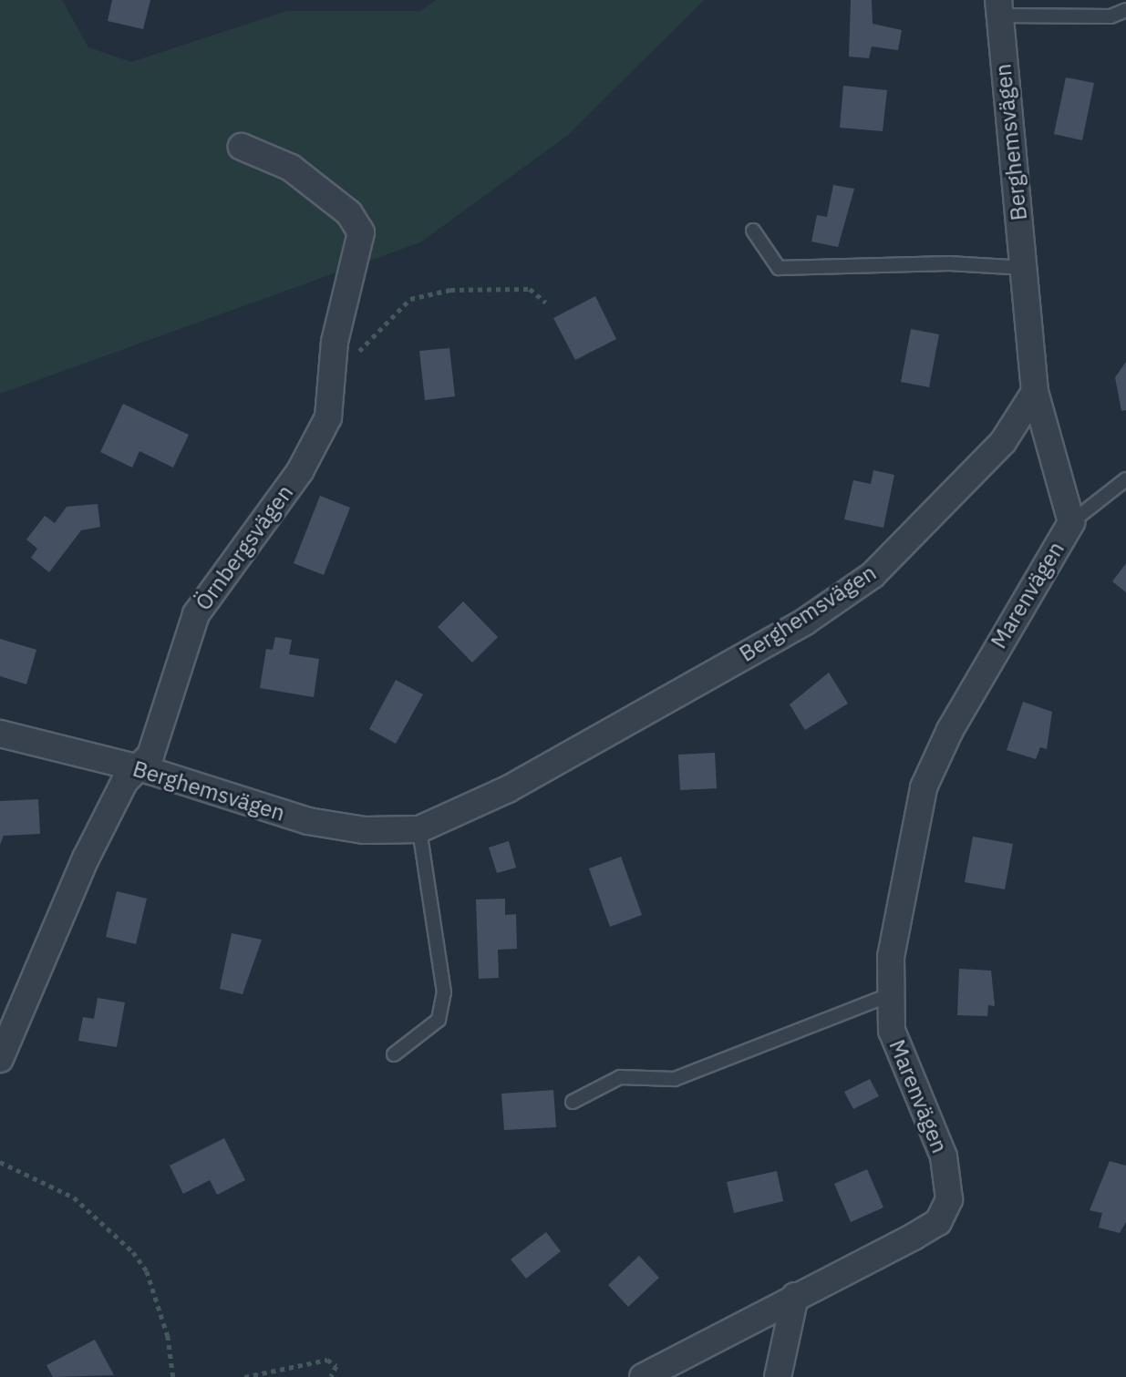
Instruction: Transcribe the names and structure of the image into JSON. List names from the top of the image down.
{
  "streets": {
    "street": ["Berghemsvägen", "Örnbergsvägen", "Marenvägen"]
  },
  "crossings": [
    ["Berghemsvägen", "Örnbergsvägen"],
    ["Berghemsvägen", "Marenvägen"]
  ]
}
